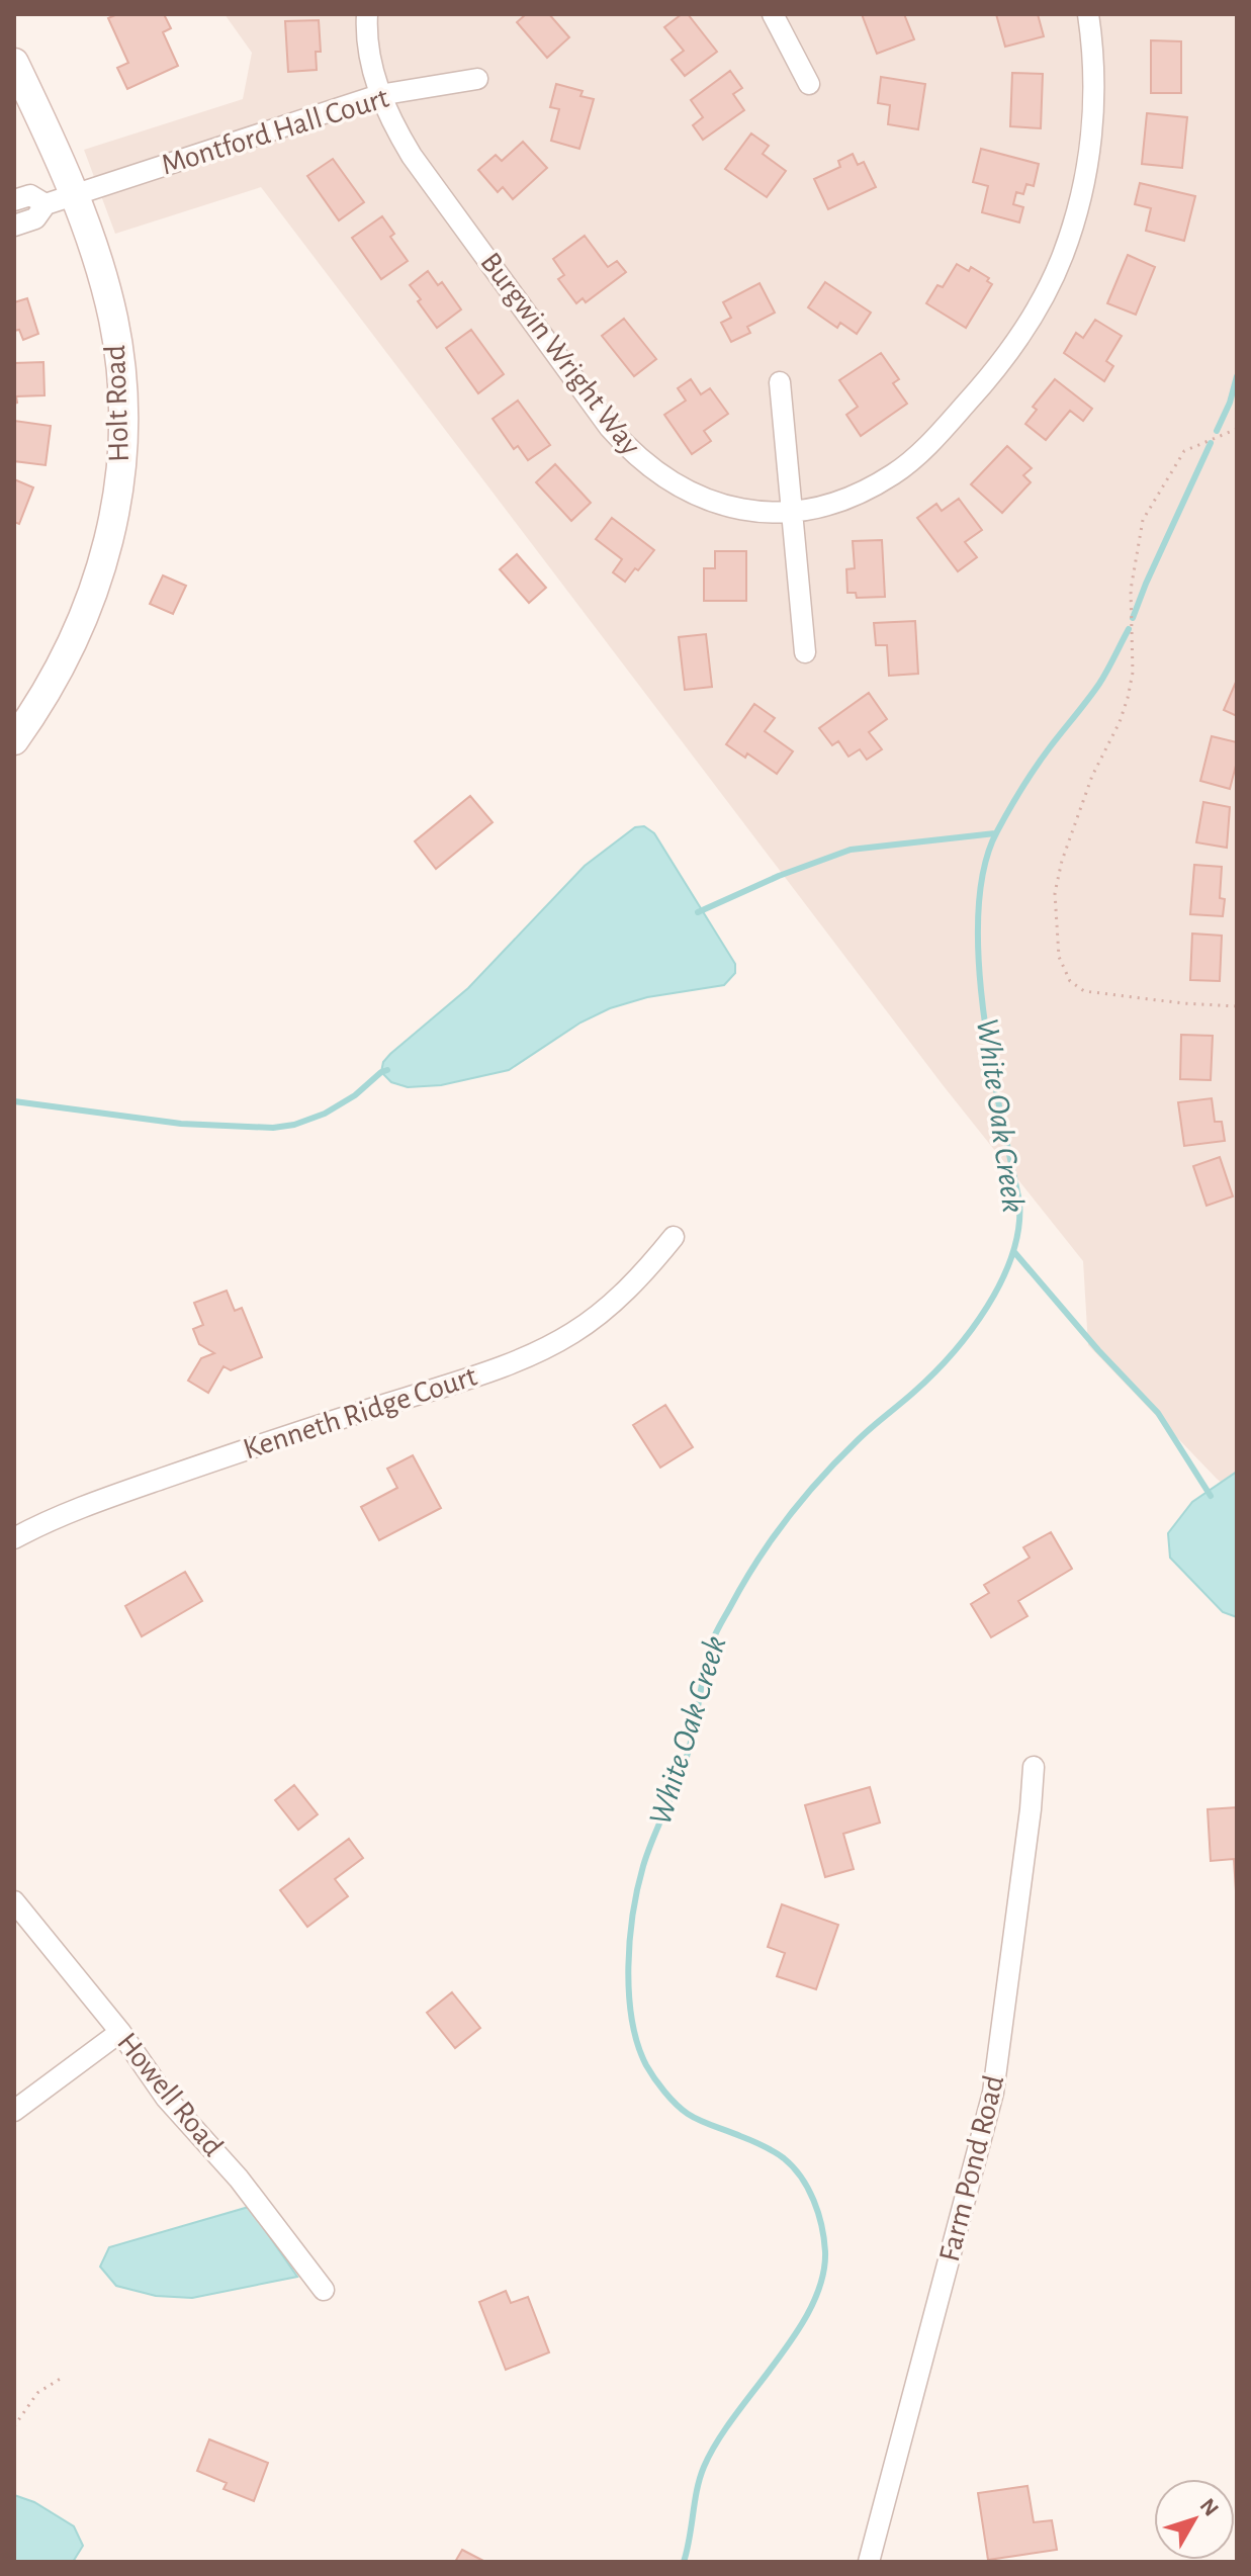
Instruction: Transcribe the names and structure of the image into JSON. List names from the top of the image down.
{
  "streets": {
    "street": [
      "Montford Hall Court",
      "Burgwin Wright Way",
      "Holt Road",
      "Kenneth Ridge Court",
      "Howell Road",
      "Farm Pond Road"
    ]
  },
  "crossings": [
    ["Montford Hall Court", "Burgwin Wright Way"],
    ["Montford Hall Court", "Holt Road"]
  ],
  "water": ["White Oak Creek"],
  "north": "top right"
}
